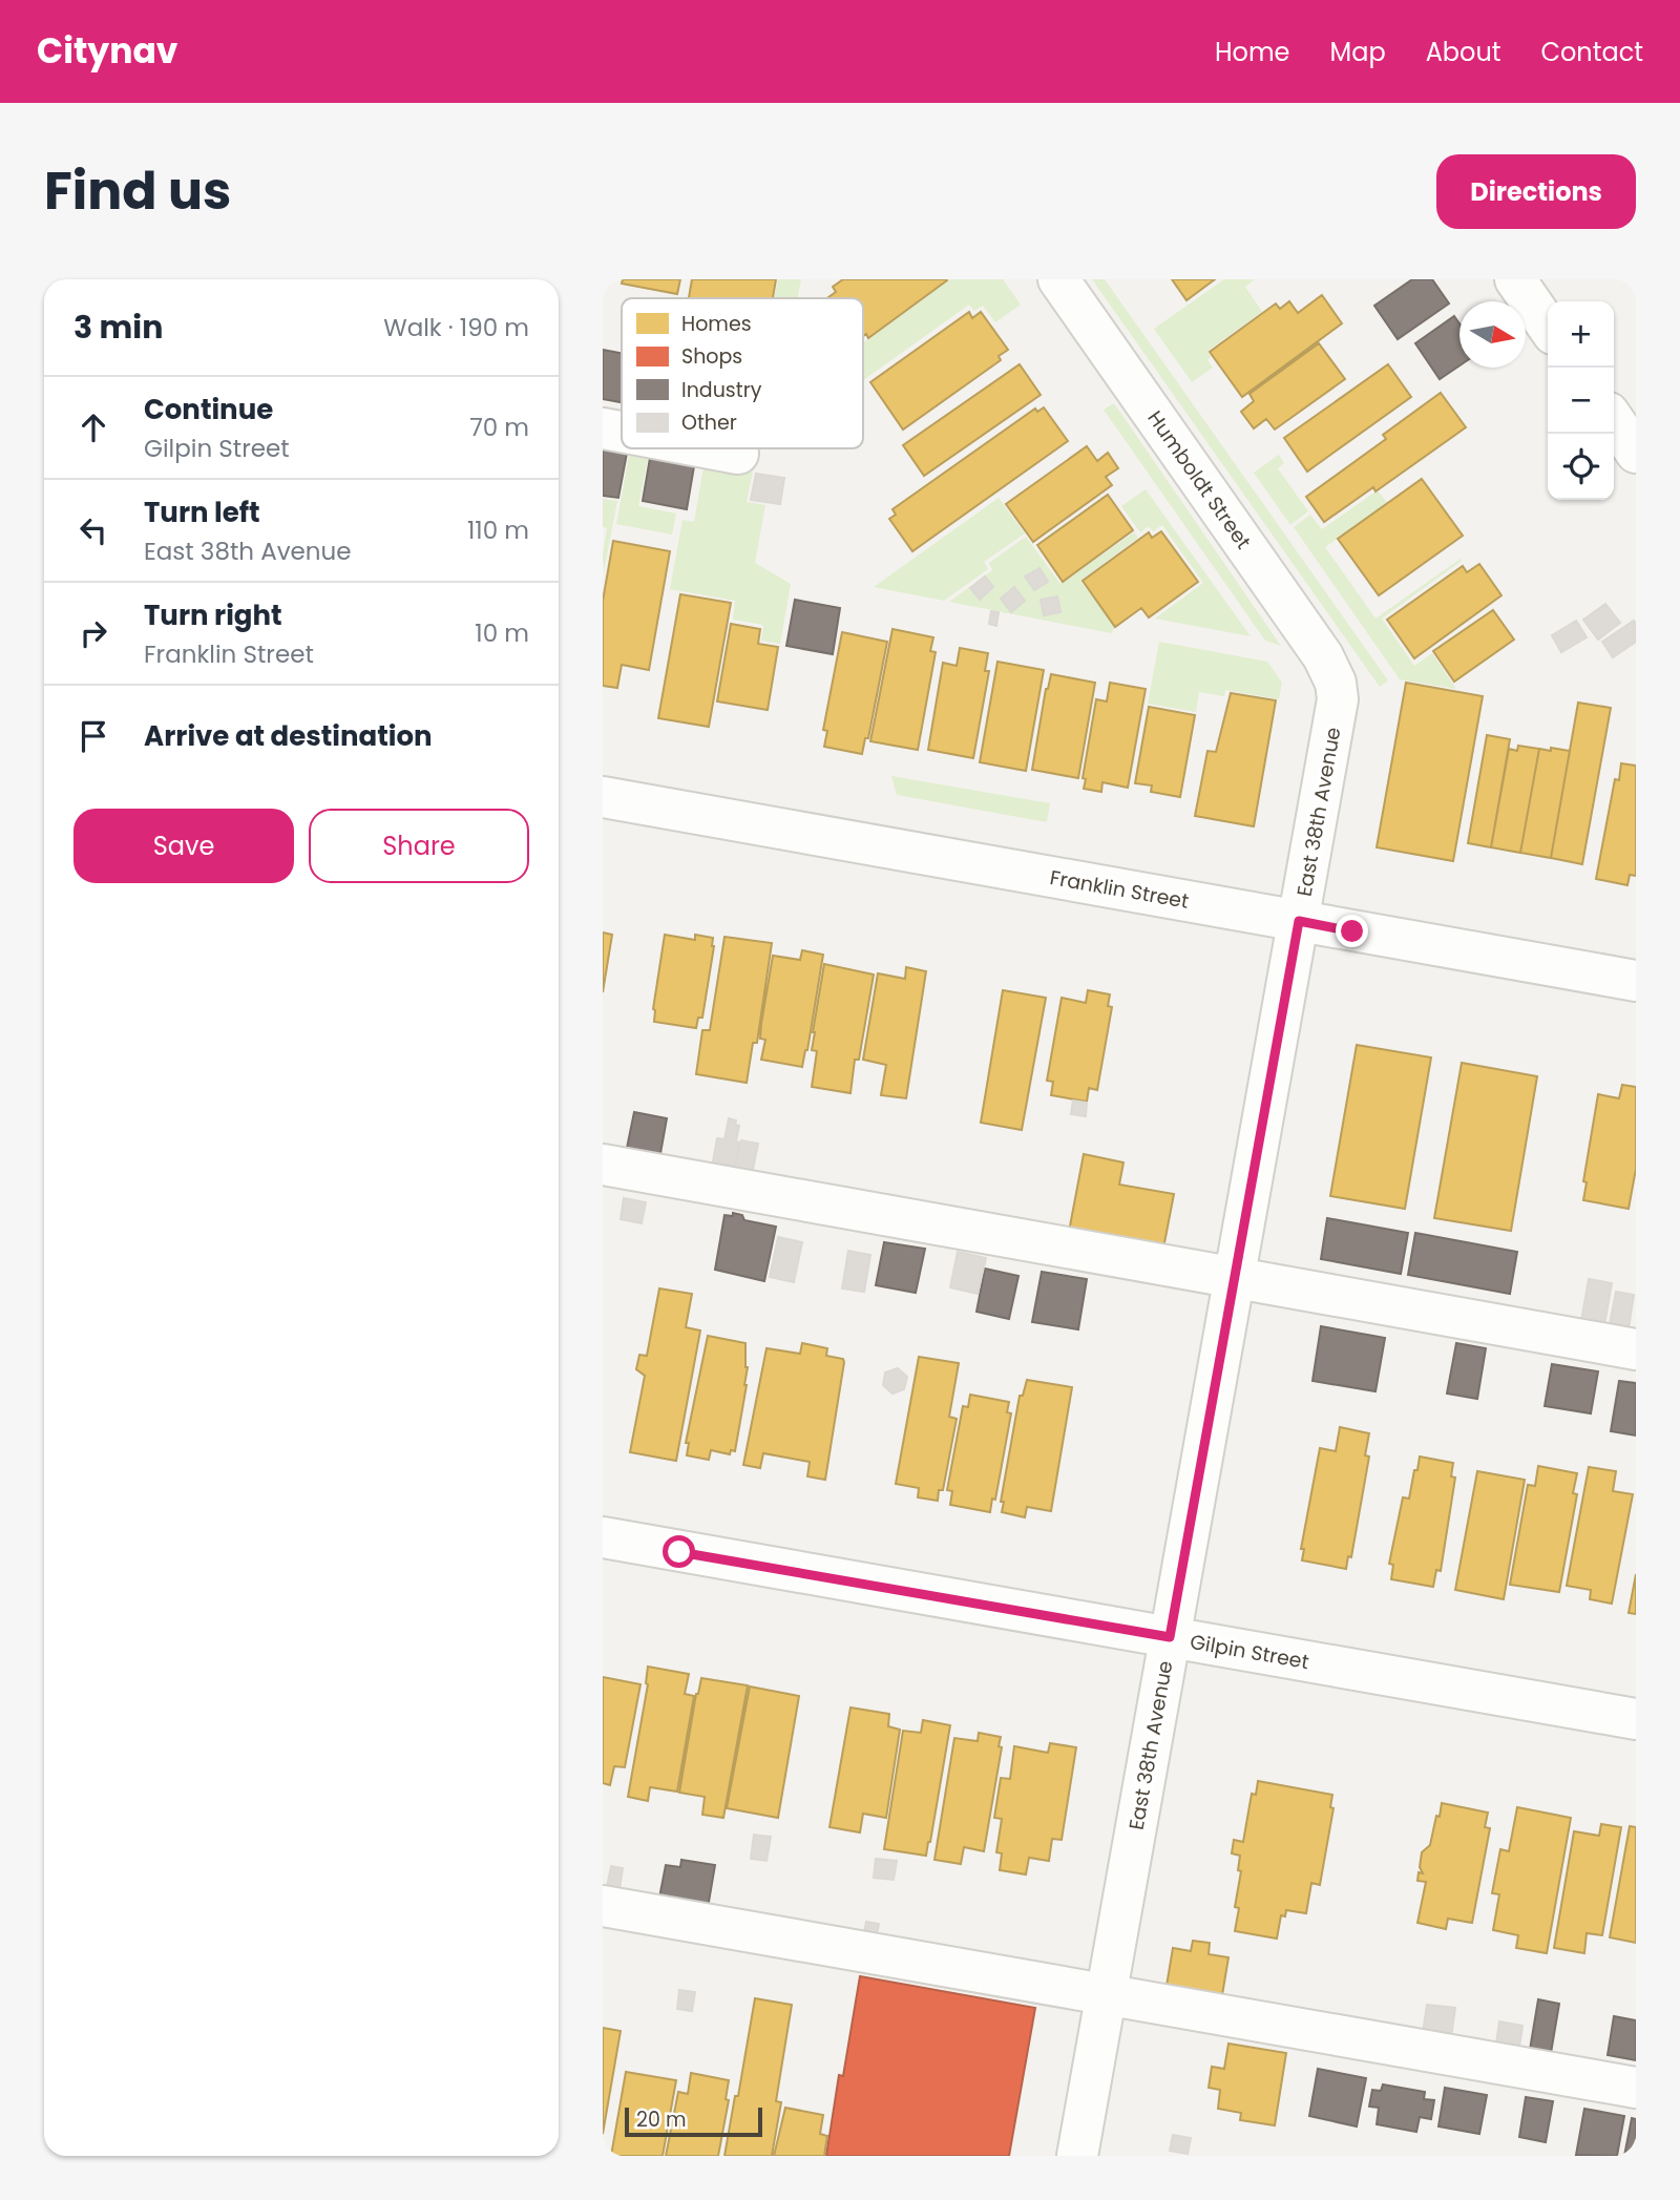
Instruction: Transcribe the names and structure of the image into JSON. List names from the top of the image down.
{
  "streets": {
    "street": [
      "Humboldt Street",
      "East 38th Avenue",
      "Franklin Street",
      "Gilpin Street"
    ]
  },
  "crossings": [
    ["Humboldt Street", "East 38th Avenue"],
    ["East 38th Avenue", "Franklin Street"],
    ["East 38th Avenue", "Gilpin Street"]
  ],
  "legend": [
    "Homes",
    "Shops",
    "Industry",
    "Other"
  ],
  "scale_bar": "20 m",
  "north": "right",
  "page": {
    "header": "Citynav",
    "nav": [
      "Home",
      "Map",
      "About",
      "Contact"
    ],
    "title": "Find us",
    "buttons": [
      "Directions",
      ["Save", "Share"]
    ],
    "heading": ["3 min", "Walk · 190 m"],
    "map_buttons": ["+", "−"],
    "list": [
      ["Continue", "Gilpin Street", "70 m"],
      ["Turn left", "East 38th Avenue", "110 m"],
      ["Turn right", "Franklin Street", "10 m"],
      "Arrive at destination"
    ],
    "scale": "20 m"
  }
}
